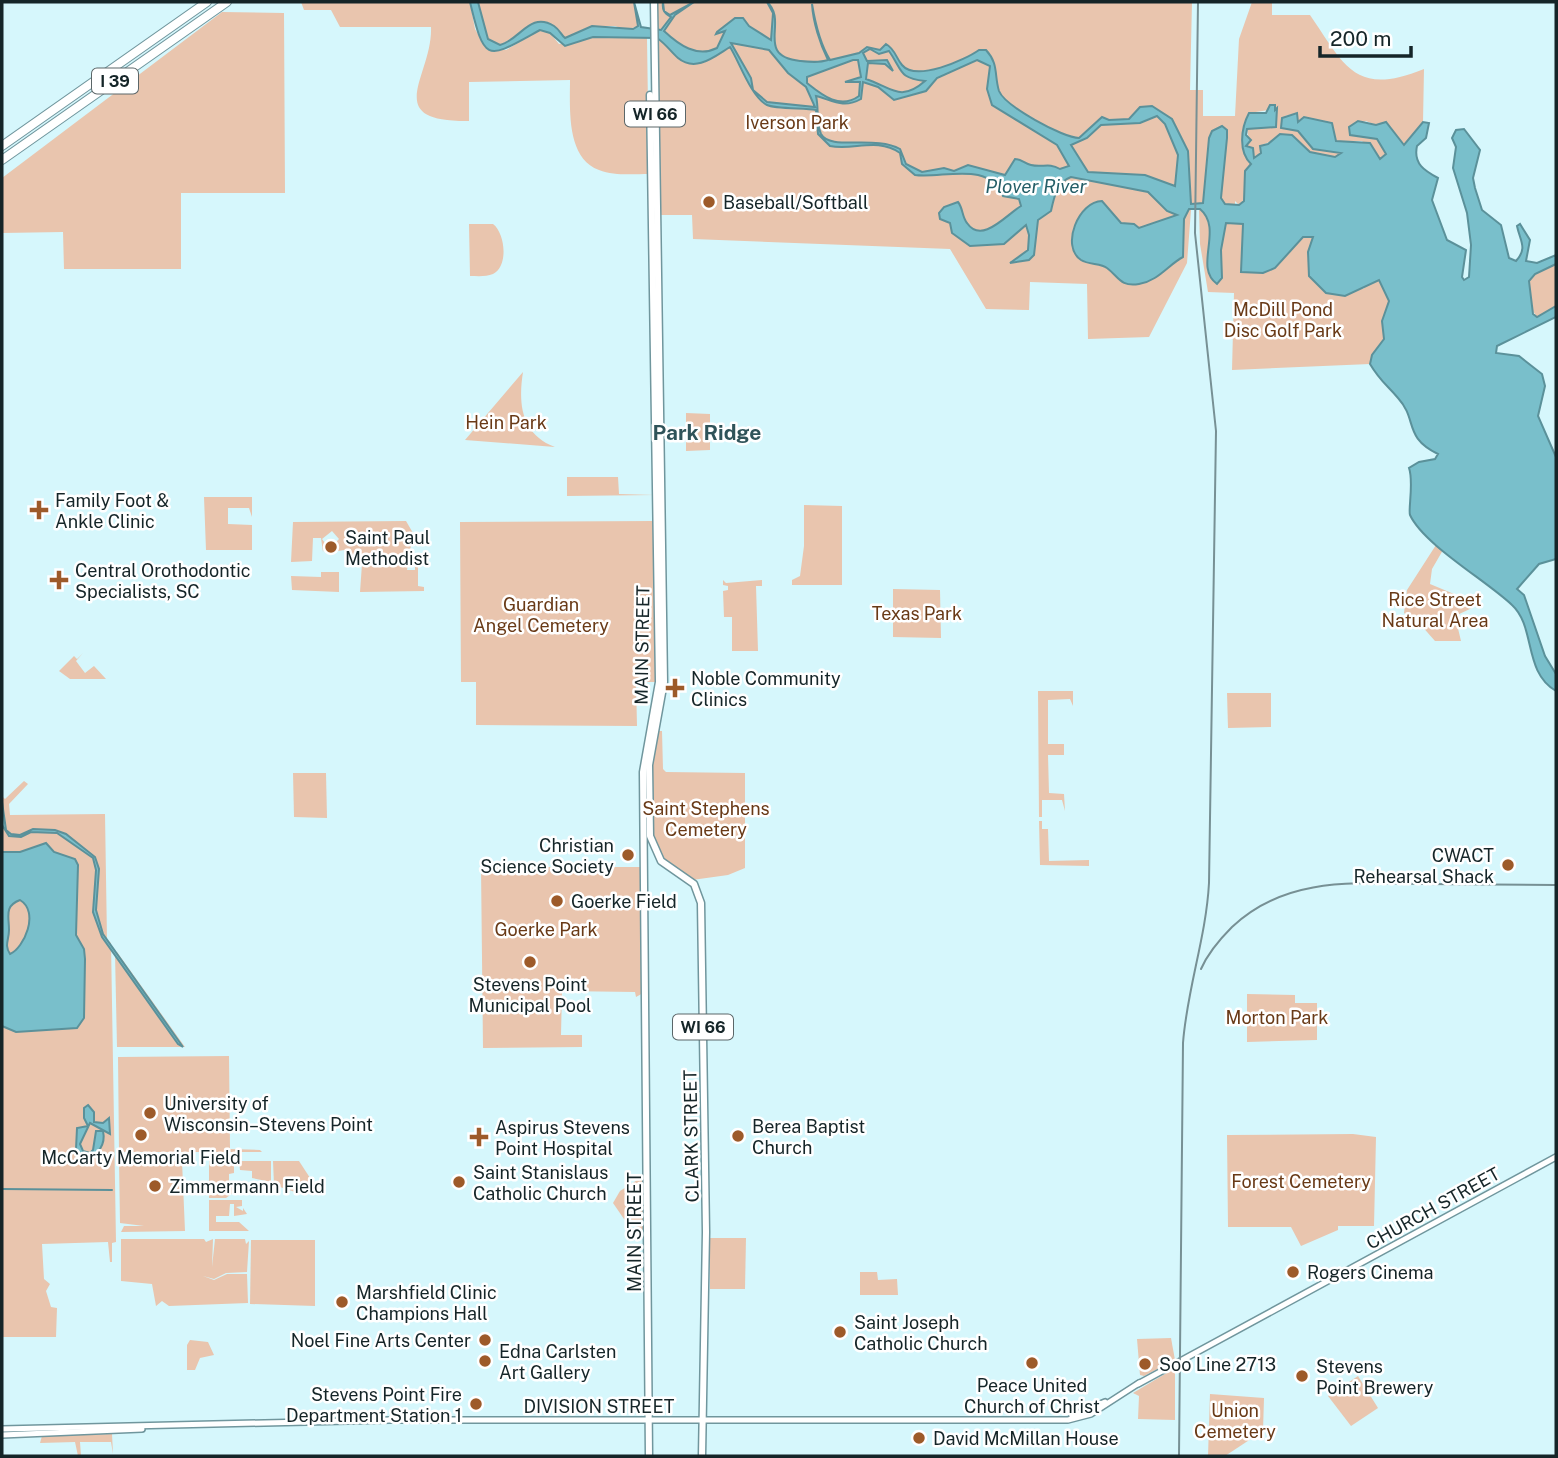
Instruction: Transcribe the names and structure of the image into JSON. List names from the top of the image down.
{
  "streets": {
    "highway": ["I 39"],
    "main road": [
      "WI 66",
      "MAIN STREET",
      "CLARK STREET",
      "CHURCH STREET",
      "DIVISION STREET"
    ]
  },
  "crossings": [
    ["MAIN STREET", "CLARK STREET"],
    ["MAIN STREET", "DIVISION STREET"],
    ["CLARK STREET", "DIVISION STREET"],
    ["CHURCH STREET", "DIVISION STREET"]
  ],
  "districts": ["Park Ridge"],
  "water": ["Plover River"],
  "parks": [
    "Iverson Park",
    "McDill Pond Disc Golf Park",
    "Hein Park",
    "Rice Street Natural Area",
    "Guardian Angel Cemetery",
    "Texas Park",
    "Saint Stephens Cemetery",
    "Goerke Park",
    "Morton Park",
    "Forest Cemetery",
    "Union Cemetery"
  ],
  "places": {
    "other": [
      "Baseball/Softball",
      "Saint Paul Methodist",
      "Christian Science Society",
      "CWACT Rehearsal Shack",
      "Goerke Field",
      "Stevens Point Municipal Pool",
      "University of Wisconsin–Stevens Point",
      "McCarty Memorial Field",
      "Berea Baptist Church",
      "Saint Stanislaus Catholic Church",
      "Zimmermann Field",
      "Rogers Cinema",
      "Marshfield Clinic Champions Hall",
      "Saint Joseph Catholic Church",
      "Noel Fine Arts Center",
      "Edna Carlsten Art Gallery",
      "Peace United Church of Christ",
      "Soo Line 2713",
      "Stevens Point Brewery",
      "Stevens Point Fire Department Station 1",
      "David McMillan House"
    ],
    "health": [
      "Family Foot & Ankle Clinic",
      "Central Orothodontic Specialists, SC",
      "Noble Community Clinics",
      "Aspirus Stevens Point Hospital"
    ]
  },
  "scale_bar": "200 m"
}
